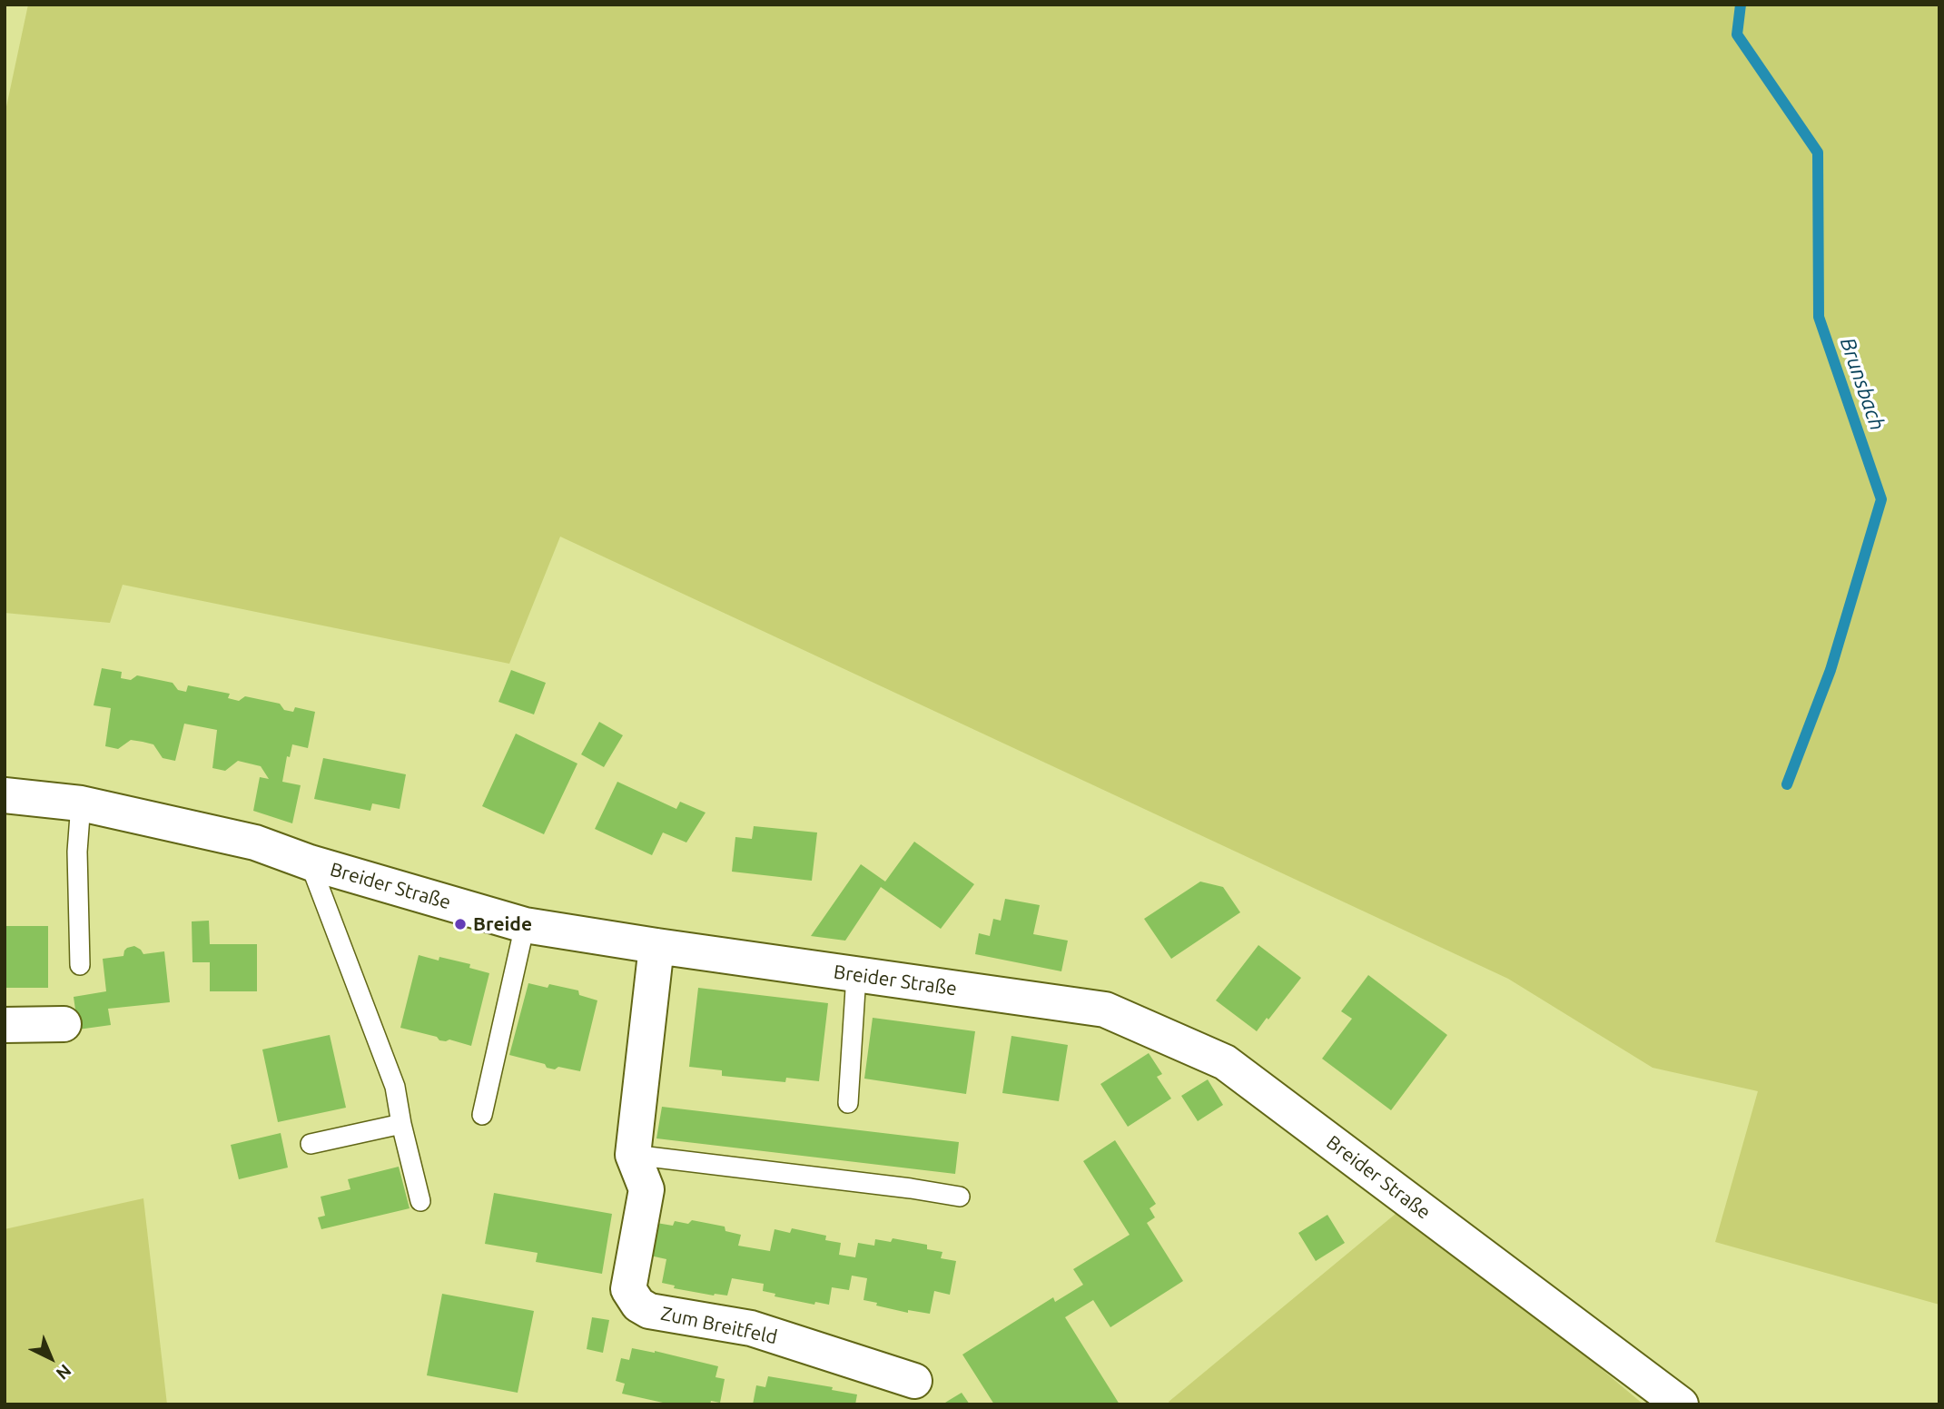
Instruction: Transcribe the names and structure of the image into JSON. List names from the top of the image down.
{
  "streets": {
    "street": ["Breider Straße", "Zum Breitfeld"]
  },
  "crossings": [
    ["Breider Straße", "Zum Breitfeld"]
  ],
  "water": ["Brunsbach"],
  "places": ["Breide"],
  "north": "bottom right"
}
